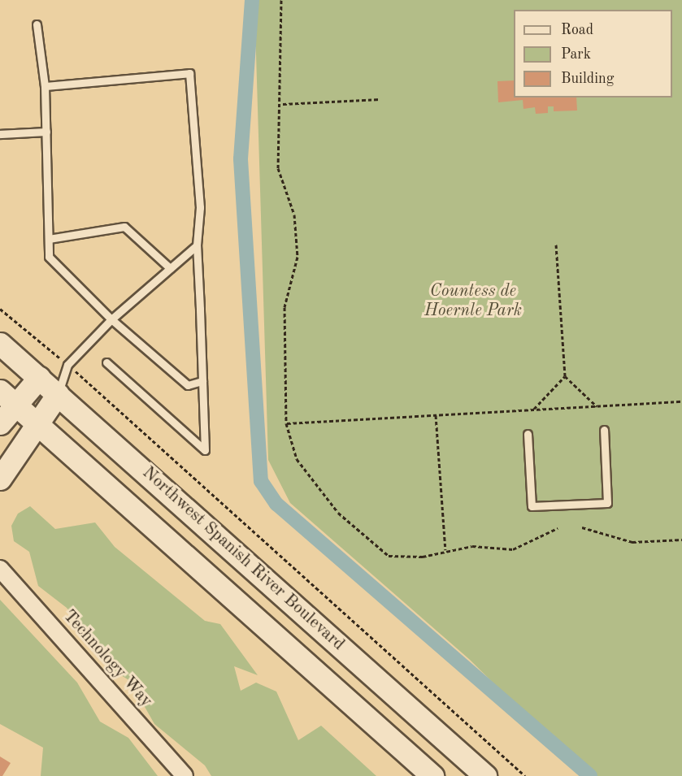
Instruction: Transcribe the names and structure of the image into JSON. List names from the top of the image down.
{
  "streets": {
    "main road": ["Northwest Spanish River Boulevard"],
    "street": ["Technology Way"]
  },
  "parks": ["Countess de Hoernle Park"],
  "legend": ["Road", "Park", "Building"]
}
